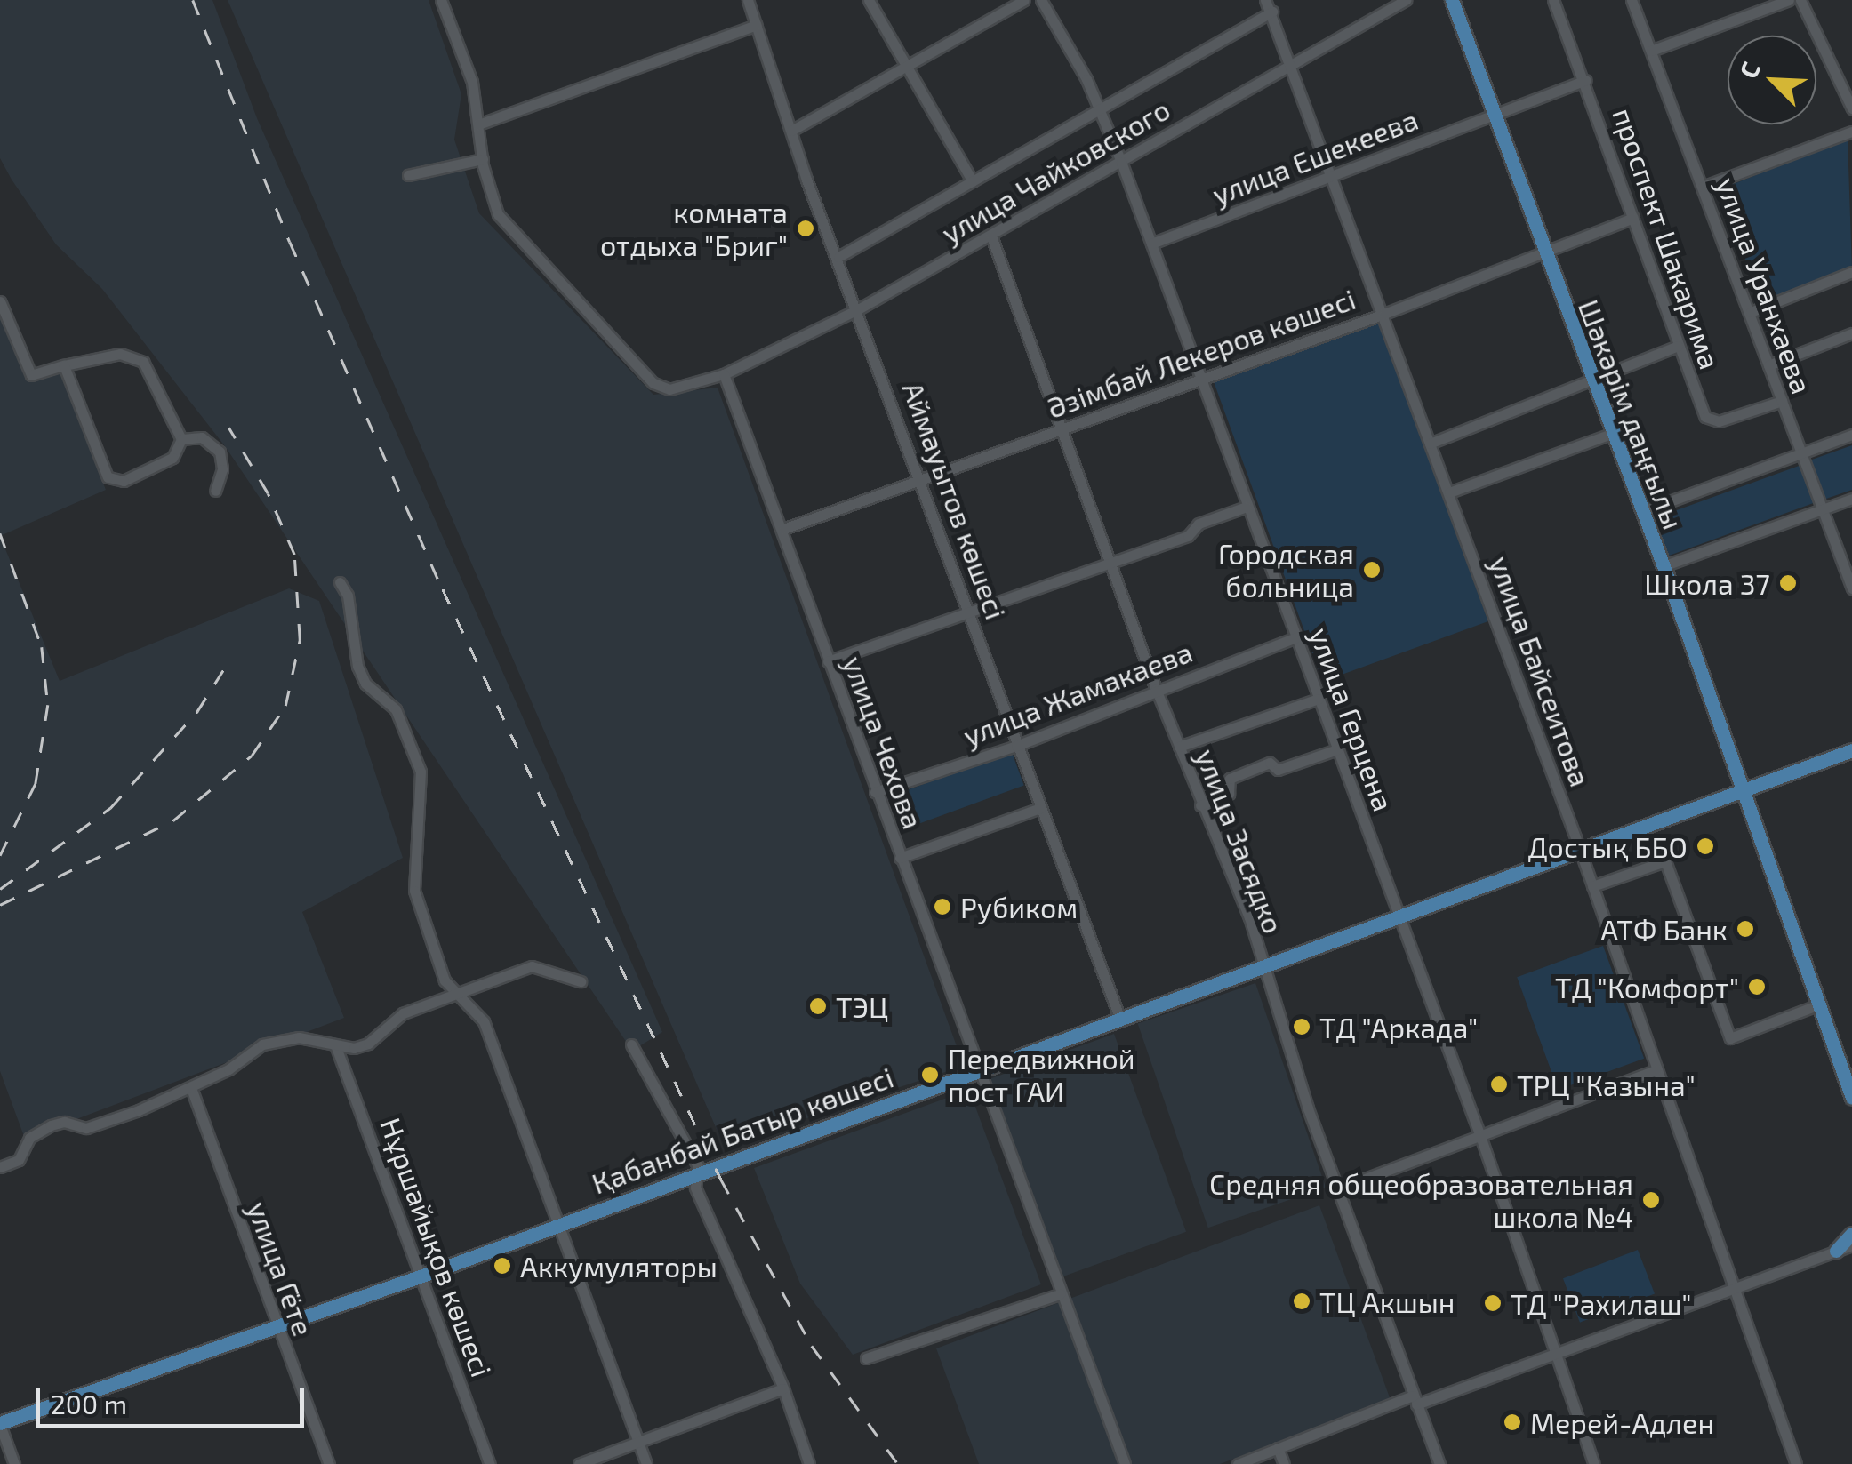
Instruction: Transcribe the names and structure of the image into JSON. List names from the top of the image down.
{
  "streets": {
    "main road": ["Шәкәрім даңғылы", "Қабанбай Батыр көшесі"],
    "street": [
      "улица Ешекеева",
      "улица Чайковского",
      "проспект Шакарима",
      "улица Уранхаева",
      "Әзімбай Лекеров көшесі",
      "Аймауытов көшесі",
      "улица Байсеитова",
      "улица Жамакаева",
      "улица Герцена",
      "улица Чехова",
      "улица Засядко",
      "Нұршайықов көшесі",
      "улица Гёте"
    ]
  },
  "crossings": [
    ["улица Ешекеева", "проспект Шакарима"],
    ["улица Ешекеева", "Шәкәрім даңғылы"],
    ["улица Ешекеева", "улица Байсеитова"],
    ["улица Ешекеева", "улица Герцена"],
    ["улица Чайковского", "Аймауытов көшесі"],
    ["улица Чайковского", "улица Байсеитова"],
    ["улица Чайковского", "улица Герцена"],
    ["улица Чайковского", "улица Чехова"],
    ["улица Чайковского", "улица Засядко"],
    ["проспект Шакарима", "улица Уранхаева"],
    ["проспект Шакарима", "Әзімбай Лекеров көшесі"],
    ["Әзімбай Лекеров көшесі", "Шәкәрім даңғылы"],
    ["Әзімбай Лекеров көшесі", "Аймауытов көшесі"],
    ["Әзімбай Лекеров көшесі", "улица Байсеитова"],
    ["Әзімбай Лекеров көшесі", "улица Герцена"],
    ["Әзімбай Лекеров көшесі", "улица Чехова"],
    ["Әзімбай Лекеров көшесі", "улица Засядко"],
    ["Шәкәрім даңғылы", "Қабанбай Батыр көшесі"],
    ["Аймауытов көшесі", "улица Жамакаева"],
    ["Аймауытов көшесі", "Қабанбай Батыр көшесі"],
    ["улица Байсеитова", "Қабанбай Батыр көшесі"],
    ["улица Жамакаева", "улица Герцена"],
    ["улица Жамакаева", "улица Чехова"],
    ["улица Жамакаева", "улица Засядко"],
    ["улица Герцена", "Қабанбай Батыр көшесі"],
    ["улица Чехова", "Қабанбай Батыр көшесі"],
    ["улица Засядко", "Қабанбай Батыр көшесі"],
    ["Қабанбай Батыр көшесі", "Нұршайықов көшесі"],
    ["Қабанбай Батыр көшесі", "улица Гёте"]
  ],
  "places": [
    "комната отдыха \"Бриг\"",
    "Городская больница",
    "Школа 37",
    "Достық ББО",
    "Рубиком",
    "АТФ Банк",
    "ТД \"Комфорт\"",
    "ТЭЦ",
    "ТД \"Аркада\"",
    "Передвижной пост ГАИ",
    "ТРЦ \"Казына\"",
    "Средняя общеобразовательная школа №4",
    "Аккумуляторы",
    "ТЦ Акшын",
    "ТД \"Рахилаш\"",
    "Мерей-Адлен"
  ],
  "scale_bar": "200 m",
  "north": "top left"
}
